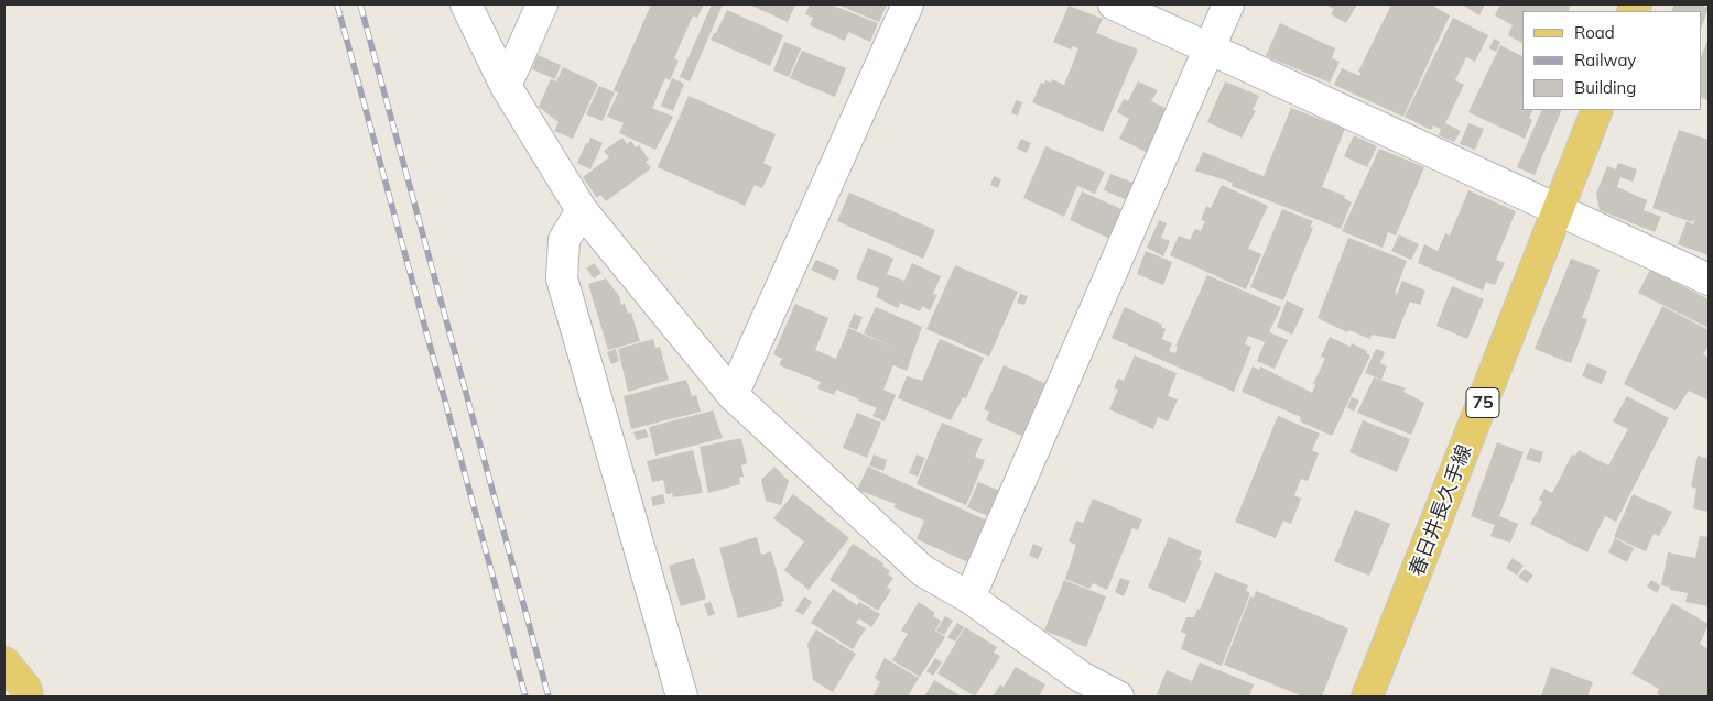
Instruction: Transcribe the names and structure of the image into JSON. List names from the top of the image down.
{
  "streets": {
    "main road": ["75", "春日井長久手線"]
  },
  "legend": ["Road", "Railway", "Building"]
}
